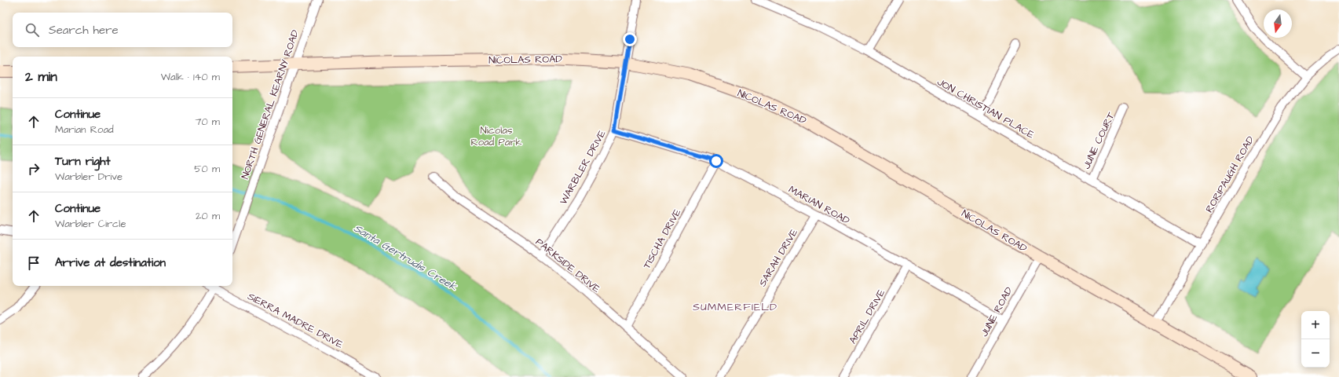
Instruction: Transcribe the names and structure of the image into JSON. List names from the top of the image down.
{
  "streets": {
    "main road": ["NICOLAS ROAD"],
    "street": [
      "NORTH GENERAL KEARNY ROAD",
      "JON CHRISTIAN PLACE",
      "JUNE COURT",
      "WARBLER DRIVE",
      "RORIPAUGH ROAD",
      "MARIAN ROAD",
      "TISCHA DRIVE",
      "SARAH DRIVE",
      "PARKSIDE DRIVE",
      "JUNE ROAD",
      "APRIL DRIVE",
      "SIERRA MADRE DRIVE"
    ]
  },
  "crossings": [
    ["NICOLAS ROAD", "NORTH GENERAL KEARNY ROAD"],
    ["NICOLAS ROAD", "WARBLER DRIVE"],
    ["NICOLAS ROAD", "RORIPAUGH ROAD"],
    ["NICOLAS ROAD", "JUNE ROAD"],
    ["JON CHRISTIAN PLACE", "JUNE COURT"],
    ["JON CHRISTIAN PLACE", "RORIPAUGH ROAD"],
    ["WARBLER DRIVE", "MARIAN ROAD"],
    ["WARBLER DRIVE", "PARKSIDE DRIVE"],
    ["MARIAN ROAD", "TISCHA DRIVE"],
    ["MARIAN ROAD", "SARAH DRIVE"],
    ["MARIAN ROAD", "JUNE ROAD"],
    ["MARIAN ROAD", "APRIL DRIVE"],
    ["TISCHA DRIVE", "PARKSIDE DRIVE"]
  ],
  "districts": ["SUMMERFIELD"],
  "water": ["Santa Gertrudis Creek"],
  "parks": ["Nicolas Road Park"],
  "north": "bottom",
  "page": {
    "search": "Search here",
    "heading": ["2 min", "Walk · 140 m"],
    "list": [
      ["Continue", "Marian Road", "70 m"],
      ["Turn right", "Warbler Drive", "50 m"],
      ["Continue", "Warbler Circle", "20 m"],
      "Arrive at destination"
    ],
    "map_buttons": ["+", "−"]
  }
}
